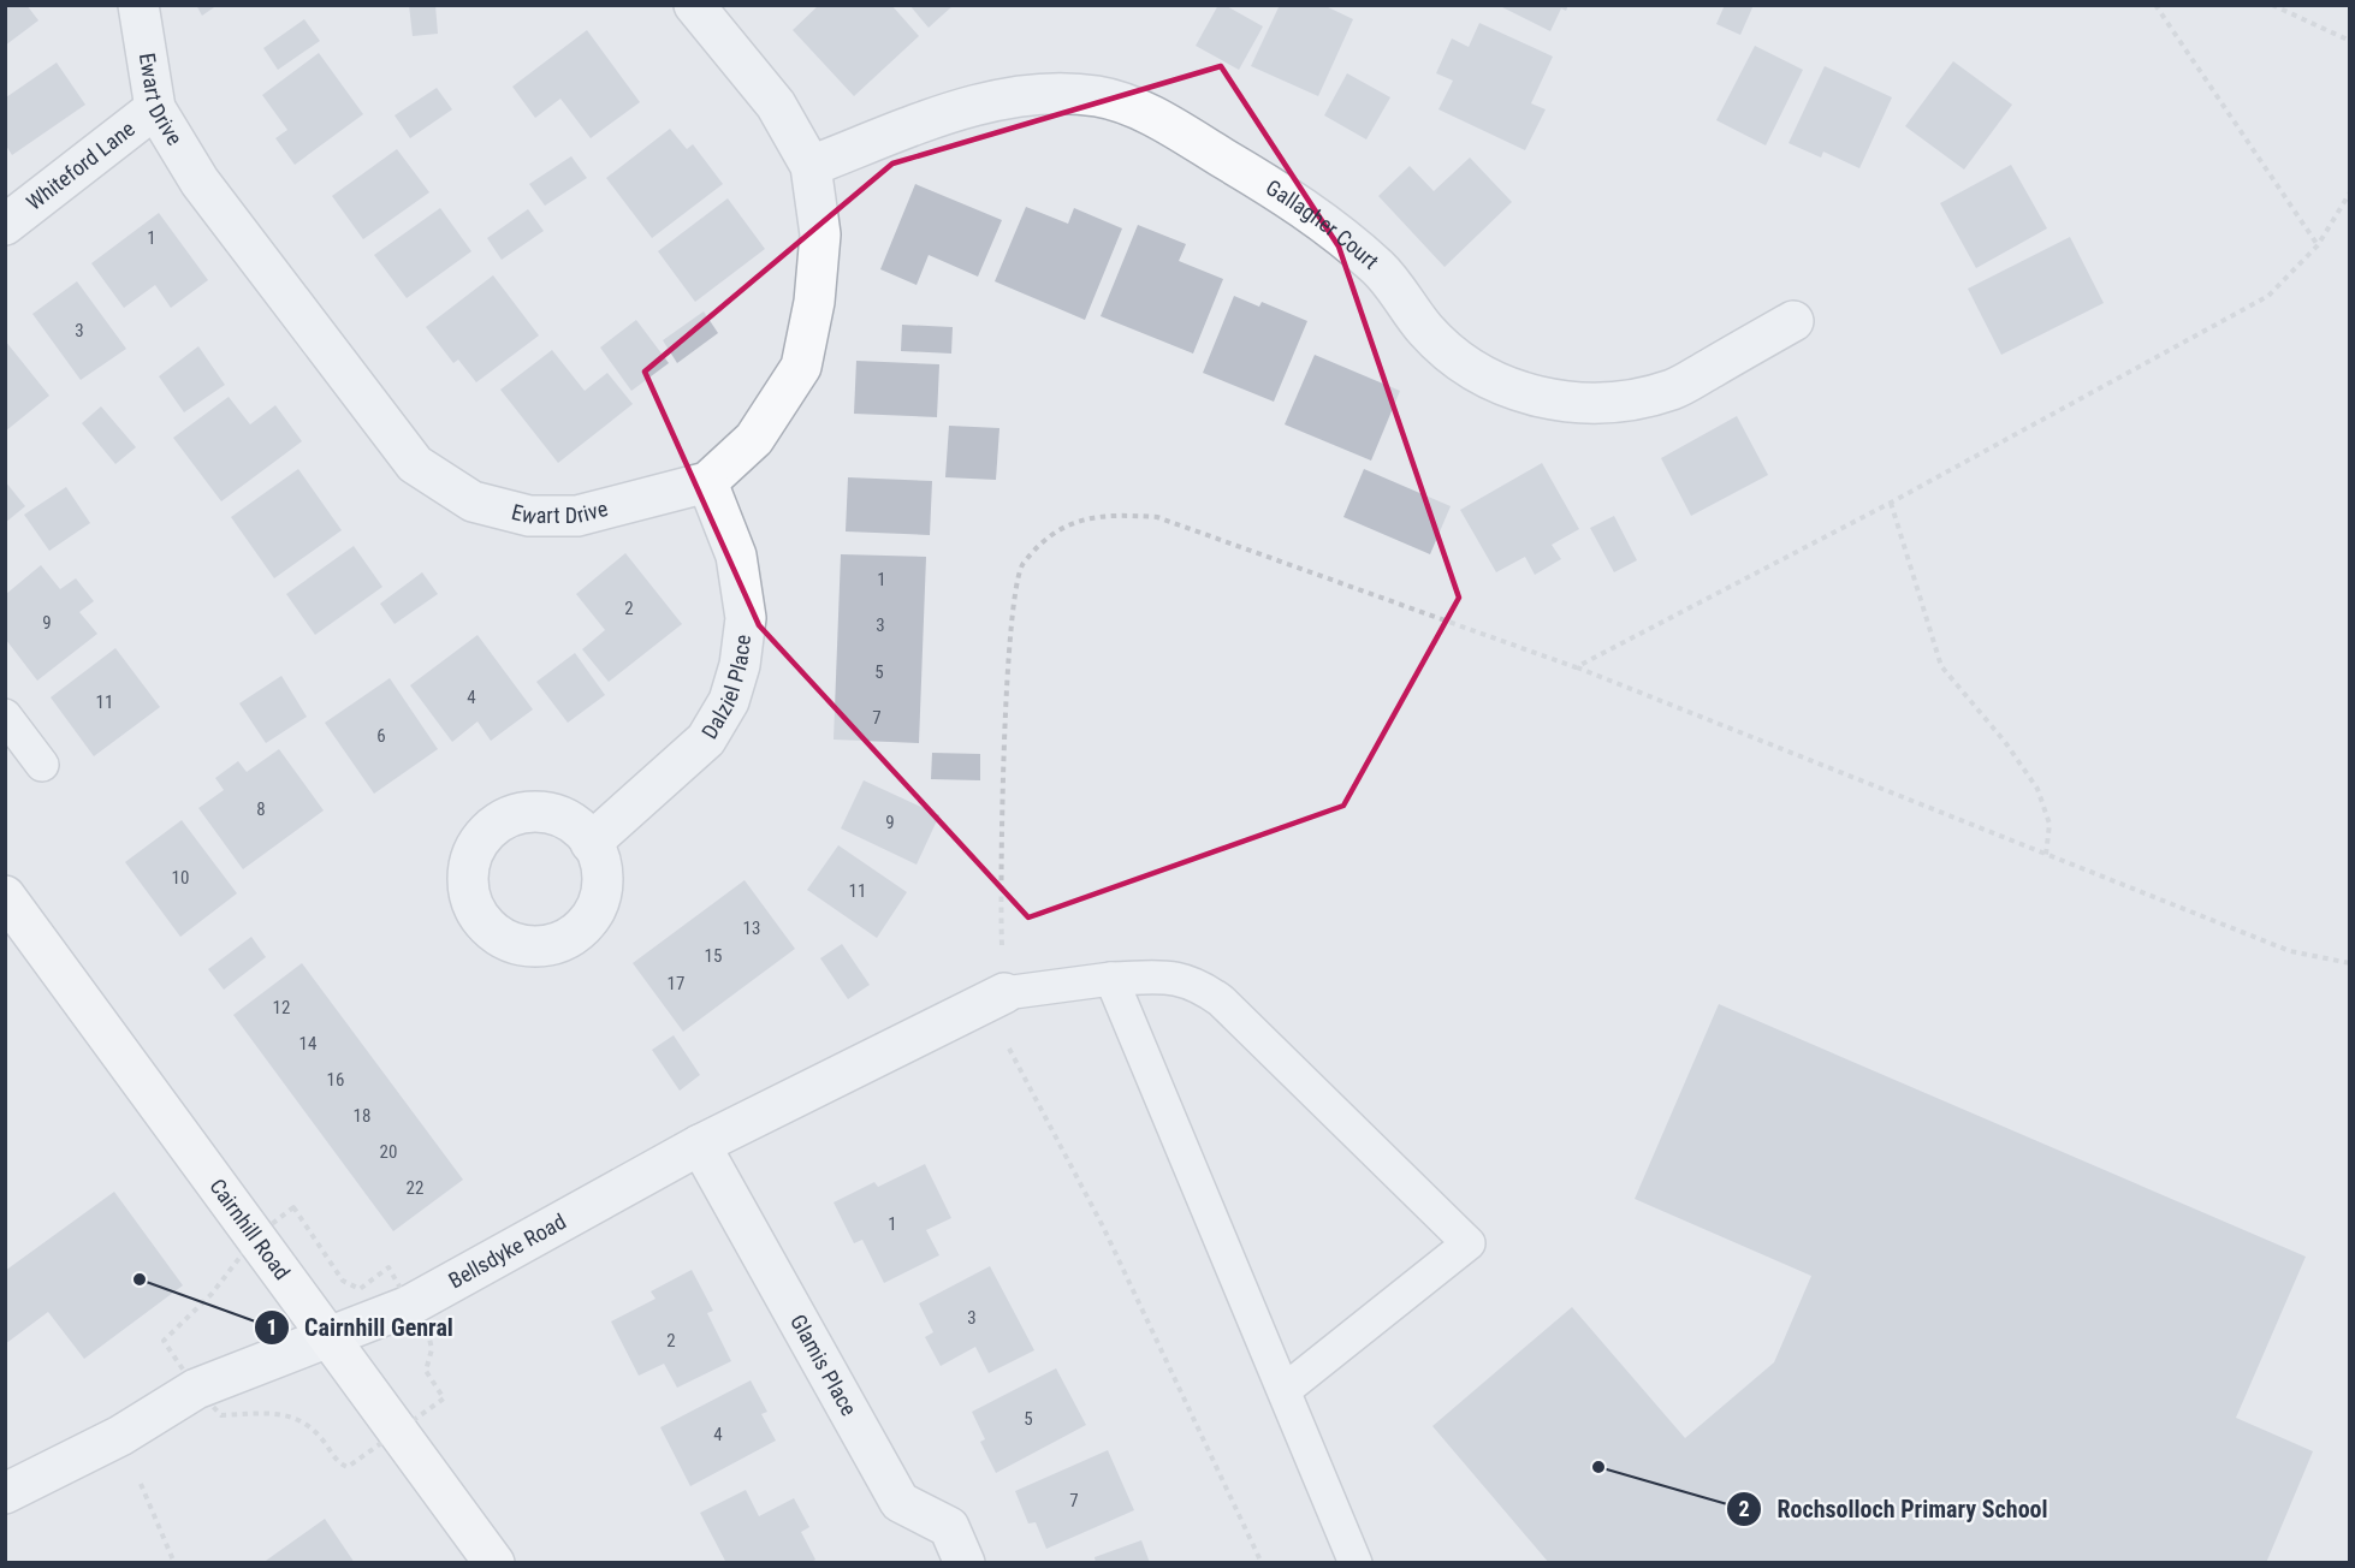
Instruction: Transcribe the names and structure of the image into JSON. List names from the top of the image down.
{
  "streets": {
    "main road": ["Cairnhill Road"],
    "street": [
      "Ewart Drive",
      "Whiteford Lane",
      "Gallagher Court",
      "Dalziel Place",
      "Bellsdyke Road",
      "Glamis Place"
    ]
  },
  "crossings": [
    ["Ewart Drive", "Whiteford Lane"],
    ["Ewart Drive", "Gallagher Court"],
    ["Ewart Drive", "Dalziel Place"],
    ["Cairnhill Road", "Bellsdyke Road"],
    ["Bellsdyke Road", "Glamis Place"]
  ],
  "places": ["Cairnhill Genral", "Rochsolloch Primary School"],
  "house_numbers": [
    "1",
    "3",
    "1",
    "2",
    "9",
    "3",
    "5",
    "4",
    "11",
    "7",
    "6",
    "8",
    "9",
    "10",
    "11",
    "13",
    "15",
    "17",
    "12",
    "14",
    "16",
    "18",
    "20",
    "22",
    "1",
    "3",
    "2",
    "5",
    "4",
    "7"
  ]
}
